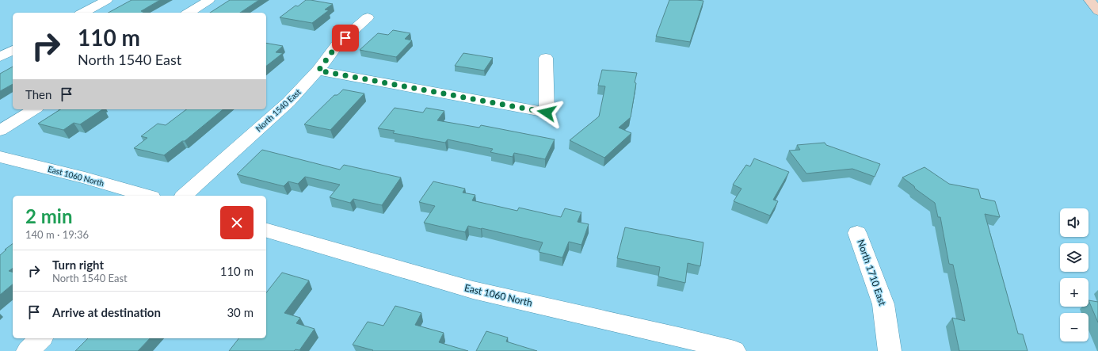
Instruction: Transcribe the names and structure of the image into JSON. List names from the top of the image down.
{
  "streets": {
    "street": ["North 1540 East", "East 1060 North", "North 1710 East"]
  },
  "page": {
    "turn": ["110 m", "North 1540 East"],
    "then": "Then",
    "heading": ["2 min", "140 m · 19:36"],
    "map_buttons": ["+", "−"],
    "list": [
      {
        "name": "Turn right",
        "note": "North 1540 East",
        "value": "110 m"
      },
      {
        "name": "Arrive at destination",
        "value": "30 m"
      }
    ]
  }
}
